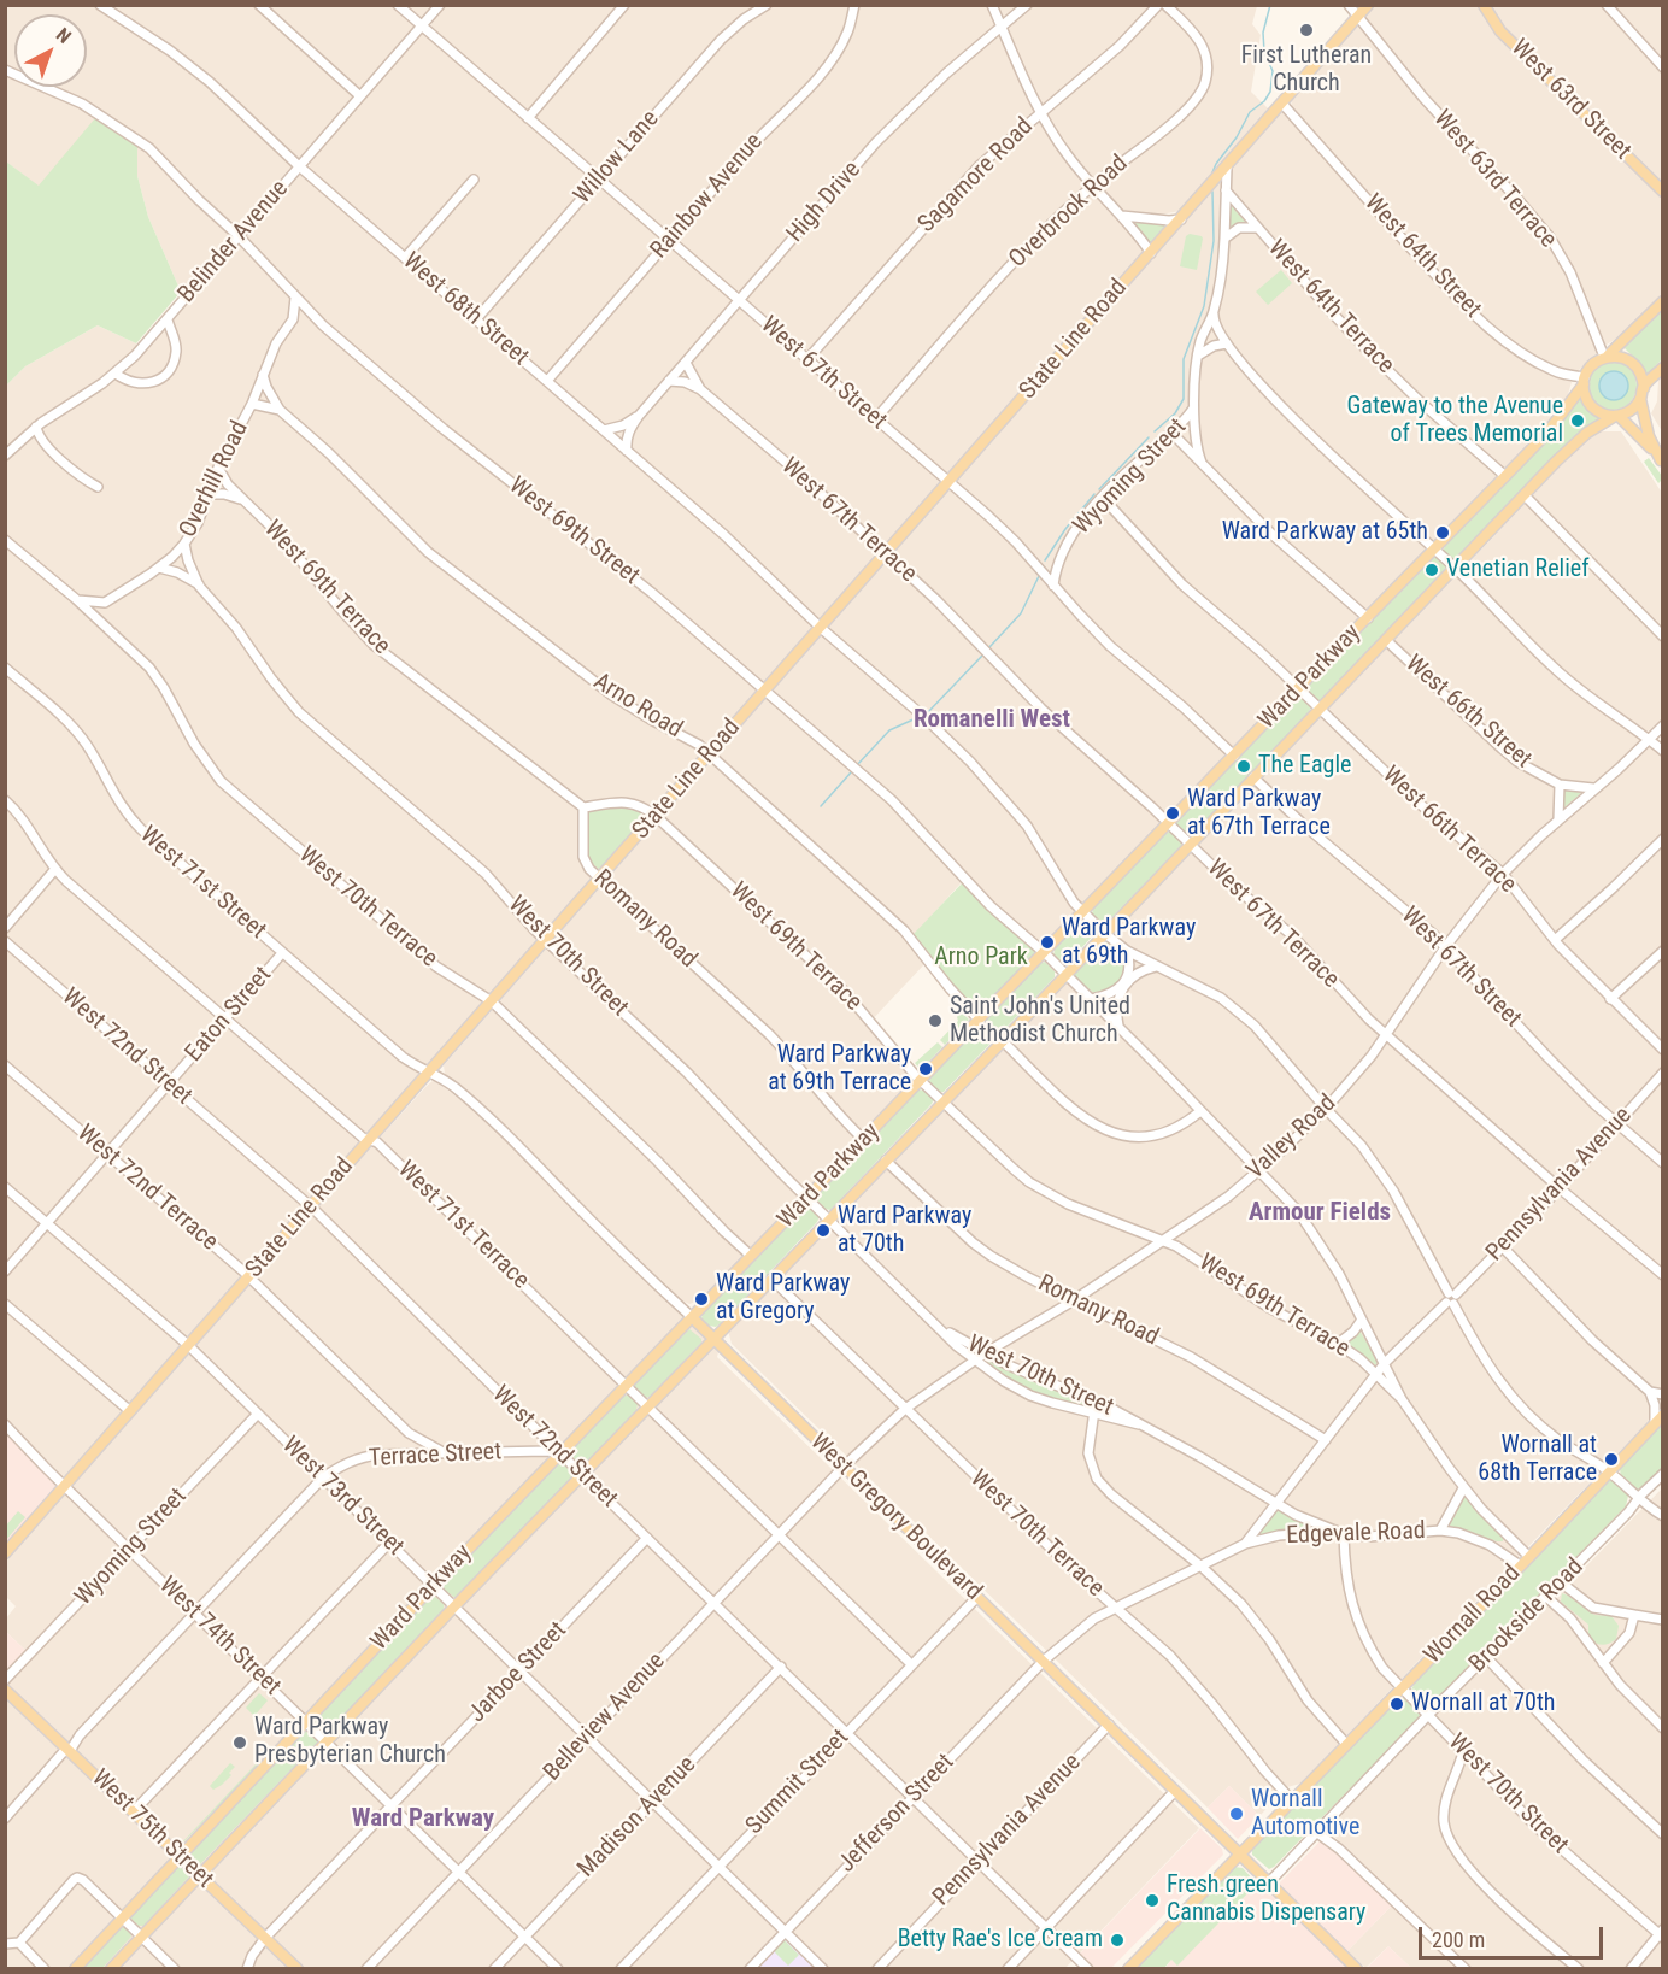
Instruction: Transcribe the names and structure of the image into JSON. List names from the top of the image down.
{
  "streets": {
    "main road": [
      "West 63rd Street",
      "State Line Road",
      "Ward Parkway",
      "West Gregory Boulevard",
      "Wornall Road",
      "West 75th Street"
    ],
    "street": [
      "Willow Lane",
      "Sagamore Road",
      "West 63rd Terrace",
      "Rainbow Avenue",
      "High Drive",
      "Overbrook Road",
      "Belinder Avenue",
      "West 64th Street",
      "West 64th Terrace",
      "West 68th Street",
      "West 67th Street",
      "Wyoming Street",
      "Overhill Road",
      "West 67th Terrace",
      "West 69th Street",
      "West 69th Terrace",
      "Arno Road",
      "West 66th Street",
      "West 66th Terrace",
      "West 71st Street",
      "West 70th Terrace",
      "Romany Road",
      "West 70th Street",
      "Eaton Street",
      "West 72nd Street",
      "Valley Road",
      "Pennsylvania Avenue",
      "West 72nd Terrace",
      "West 71st Terrace",
      "Terrace Street",
      "West 73rd Street",
      "Edgevale Road",
      "Brookside Road",
      "West 74th Street",
      "Jarboe Street",
      "Belleview Avenue",
      "Summit Street",
      "Jefferson Street",
      "Madison Avenue"
    ]
  },
  "crossings": [
    ["Willow Lane", "West 68th Street"],
    ["Willow Lane", "West 67th Street"],
    ["Sagamore Road", "West 67th Street"],
    ["West 63rd Terrace", "West 64th Street"],
    ["West 63rd Terrace", "State Line Road"],
    ["West 63rd Terrace", "Ward Parkway"],
    ["Rainbow Avenue", "West 68th Street"],
    ["Rainbow Avenue", "West 67th Street"],
    ["High Drive", "West 68th Street"],
    ["High Drive", "West 67th Street"],
    ["High Drive", "West 67th Terrace"],
    ["Overbrook Road", "West 67th Street"],
    ["Belinder Avenue", "West 68th Street"],
    ["Belinder Avenue", "West 67th Street"],
    ["Belinder Avenue", "West 69th Street"],
    ["West 64th Street", "State Line Road"],
    ["West 64th Street", "Ward Parkway"],
    ["West 64th Terrace", "Wyoming Street"],
    ["West 64th Terrace", "Ward Parkway"],
    ["West 68th Street", "State Line Road"],
    ["West 68th Street", "Ward Parkway"],
    ["West 68th Street", "Valley Road"],
    ["West 68th Street", "Pennsylvania Avenue"],
    ["West 68th Street", "Wornall Road"],
    ["West 68th Street", "Brookside Road"],
    ["State Line Road", "West 67th Street"],
    ["State Line Road", "Wyoming Street"],
    ["State Line Road", "West 67th Terrace"],
    ["State Line Road", "West 69th Street"],
    ["State Line Road", "West 69th Terrace"],
    ["State Line Road", "Arno Road"],
    ["State Line Road", "West 71st Street"],
    ["State Line Road", "West 70th Terrace"],
    ["State Line Road", "Romany Road"],
    ["State Line Road", "West 70th Street"],
    ["State Line Road", "West 72nd Street"],
    ["State Line Road", "West 72nd Terrace"],
    ["State Line Road", "West 71st Terrace"],
    ["State Line Road", "West 73rd Street"],
    ["State Line Road", "West Gregory Boulevard"],
    ["State Line Road", "West 74th Street"],
    ["West 67th Street", "Wyoming Street"],
    ["West 67th Street", "Ward Parkway"],
    ["West 67th Street", "Valley Road"],
    ["West 67th Street", "Pennsylvania Avenue"],
    ["Wyoming Street", "West 66th Terrace"],
    ["Wyoming Street", "West 73rd Street"],
    ["Wyoming Street", "West 74th Street"],
    ["Overhill Road", "West 69th Street"],
    ["Overhill Road", "West 69th Terrace"],
    ["Overhill Road", "Arno Road"],
    ["Overhill Road", "West 70th Street"],
    ["West 67th Terrace", "Ward Parkway"],
    ["West 67th Terrace", "Valley Road"],
    ["West 67th Terrace", "Pennsylvania Avenue"],
    ["West 69th Street", "Ward Parkway"],
    ["West 69th Street", "Valley Road"],
    ["West 69th Street", "Pennsylvania Avenue"],
    ["West 69th Terrace", "Ward Parkway"],
    ["West 69th Terrace", "Romany Road"],
    ["West 69th Terrace", "Valley Road"],
    ["West 69th Terrace", "Pennsylvania Avenue"],
    ["Ward Parkway", "Arno Road"],
    ["Ward Parkway", "West 66th Street"],
    ["Ward Parkway", "West 66th Terrace"],
    ["Ward Parkway", "West 70th Terrace"],
    ["Ward Parkway", "Romany Road"],
    ["Ward Parkway", "West 70th Street"],
    ["Ward Parkway", "West 72nd Street"],
    ["Ward Parkway", "West 71st Terrace"],
    ["Ward Parkway", "Terrace Street"],
    ["Ward Parkway", "West 73rd Street"],
    ["Ward Parkway", "West Gregory Boulevard"],
    ["Ward Parkway", "West 74th Street"],
    ["Ward Parkway", "West 75th Street"],
    ["West 66th Terrace", "Valley Road"],
    ["West 71st Street", "Eaton Street"],
    ["West 71st Street", "West Gregory Boulevard"],
    ["West 70th Terrace", "Valley Road"],
    ["West 70th Terrace", "Edgevale Road"],
    ["West 70th Terrace", "Wornall Road"],
    ["Romany Road", "Valley Road"],
    ["Romany Road", "Pennsylvania Avenue"],
    ["West 70th Street", "Valley Road"],
    ["West 70th Street", "Pennsylvania Avenue"],
    ["West 70th Street", "Edgevale Road"],
    ["West 70th Street", "Wornall Road"],
    ["West 70th Street", "Brookside Road"],
    ["Eaton Street", "West 72nd Street"],
    ["Eaton Street", "West 72nd Terrace"],
    ["Eaton Street", "West 71st Terrace"],
    ["Eaton Street", "West 73rd Street"],
    ["West 72nd Street", "Pennsylvania Avenue"],
    ["West 72nd Street", "Terrace Street"],
    ["West 72nd Street", "Jarboe Street"],
    ["West 72nd Street", "Belleview Avenue"],
    ["West 72nd Street", "Summit Street"],
    ["West 72nd Street", "Jefferson Street"],
    ["West 72nd Street", "Madison Avenue"],
    ["Valley Road", "West Gregory Boulevard"],
    ["Valley Road", "Belleview Avenue"],
    ["Pennsylvania Avenue", "West Gregory Boulevard"],
    ["Pennsylvania Avenue", "Edgevale Road"],
    ["West 72nd Terrace", "Terrace Street"],
    ["West 71st Terrace", "Belleview Avenue"],
    ["West 71st Terrace", "Summit Street"],
    ["Terrace Street", "West 73rd Street"],
    ["Terrace Street", "West 74th Street"],
    ["Terrace Street", "West 75th Street"],
    ["West 73rd Street", "Jarboe Street"],
    ["West 73rd Street", "Belleview Avenue"],
    ["West 73rd Street", "Summit Street"],
    ["West 73rd Street", "Jefferson Street"],
    ["West 73rd Street", "Madison Avenue"],
    ["West Gregory Boulevard", "Edgevale Road"],
    ["West Gregory Boulevard", "Wornall Road"],
    ["West Gregory Boulevard", "Brookside Road"],
    ["West Gregory Boulevard", "Belleview Avenue"],
    ["West Gregory Boulevard", "Summit Street"],
    ["West Gregory Boulevard", "Jefferson Street"],
    ["Edgevale Road", "Wornall Road"],
    ["Edgevale Road", "Jefferson Street"],
    ["West 74th Street", "Jarboe Street"],
    ["West 74th Street", "Belleview Avenue"],
    ["West 74th Street", "Madison Avenue"],
    ["Jarboe Street", "West 75th Street"]
  ],
  "districts": ["Romanelli West", "Armour Fields", "Ward Parkway"],
  "parks": ["Arno Park"],
  "places": [
    "First Lutheran Church",
    "Gateway to the Avenue of Trees Memorial",
    "Ward Parkway at 65th",
    "Venetian Relief",
    "The Eagle",
    "Ward Parkway at 67th Terrace",
    "Ward Parkway at 69th",
    "Saint John's United Methodist Church",
    "Ward Parkway at 69th Terrace",
    "Ward Parkway at 70th",
    "Ward Parkway at Gregory",
    "Wornall at 68th Terrace",
    "Wornall at 70th",
    "Ward Parkway Presbyterian Church",
    "Wornall Automotive",
    "Fresh.green Cannabis Dispensary",
    "Betty Rae's Ice Cream"
  ],
  "scale_bar": "200 m",
  "north": "top right"
}
